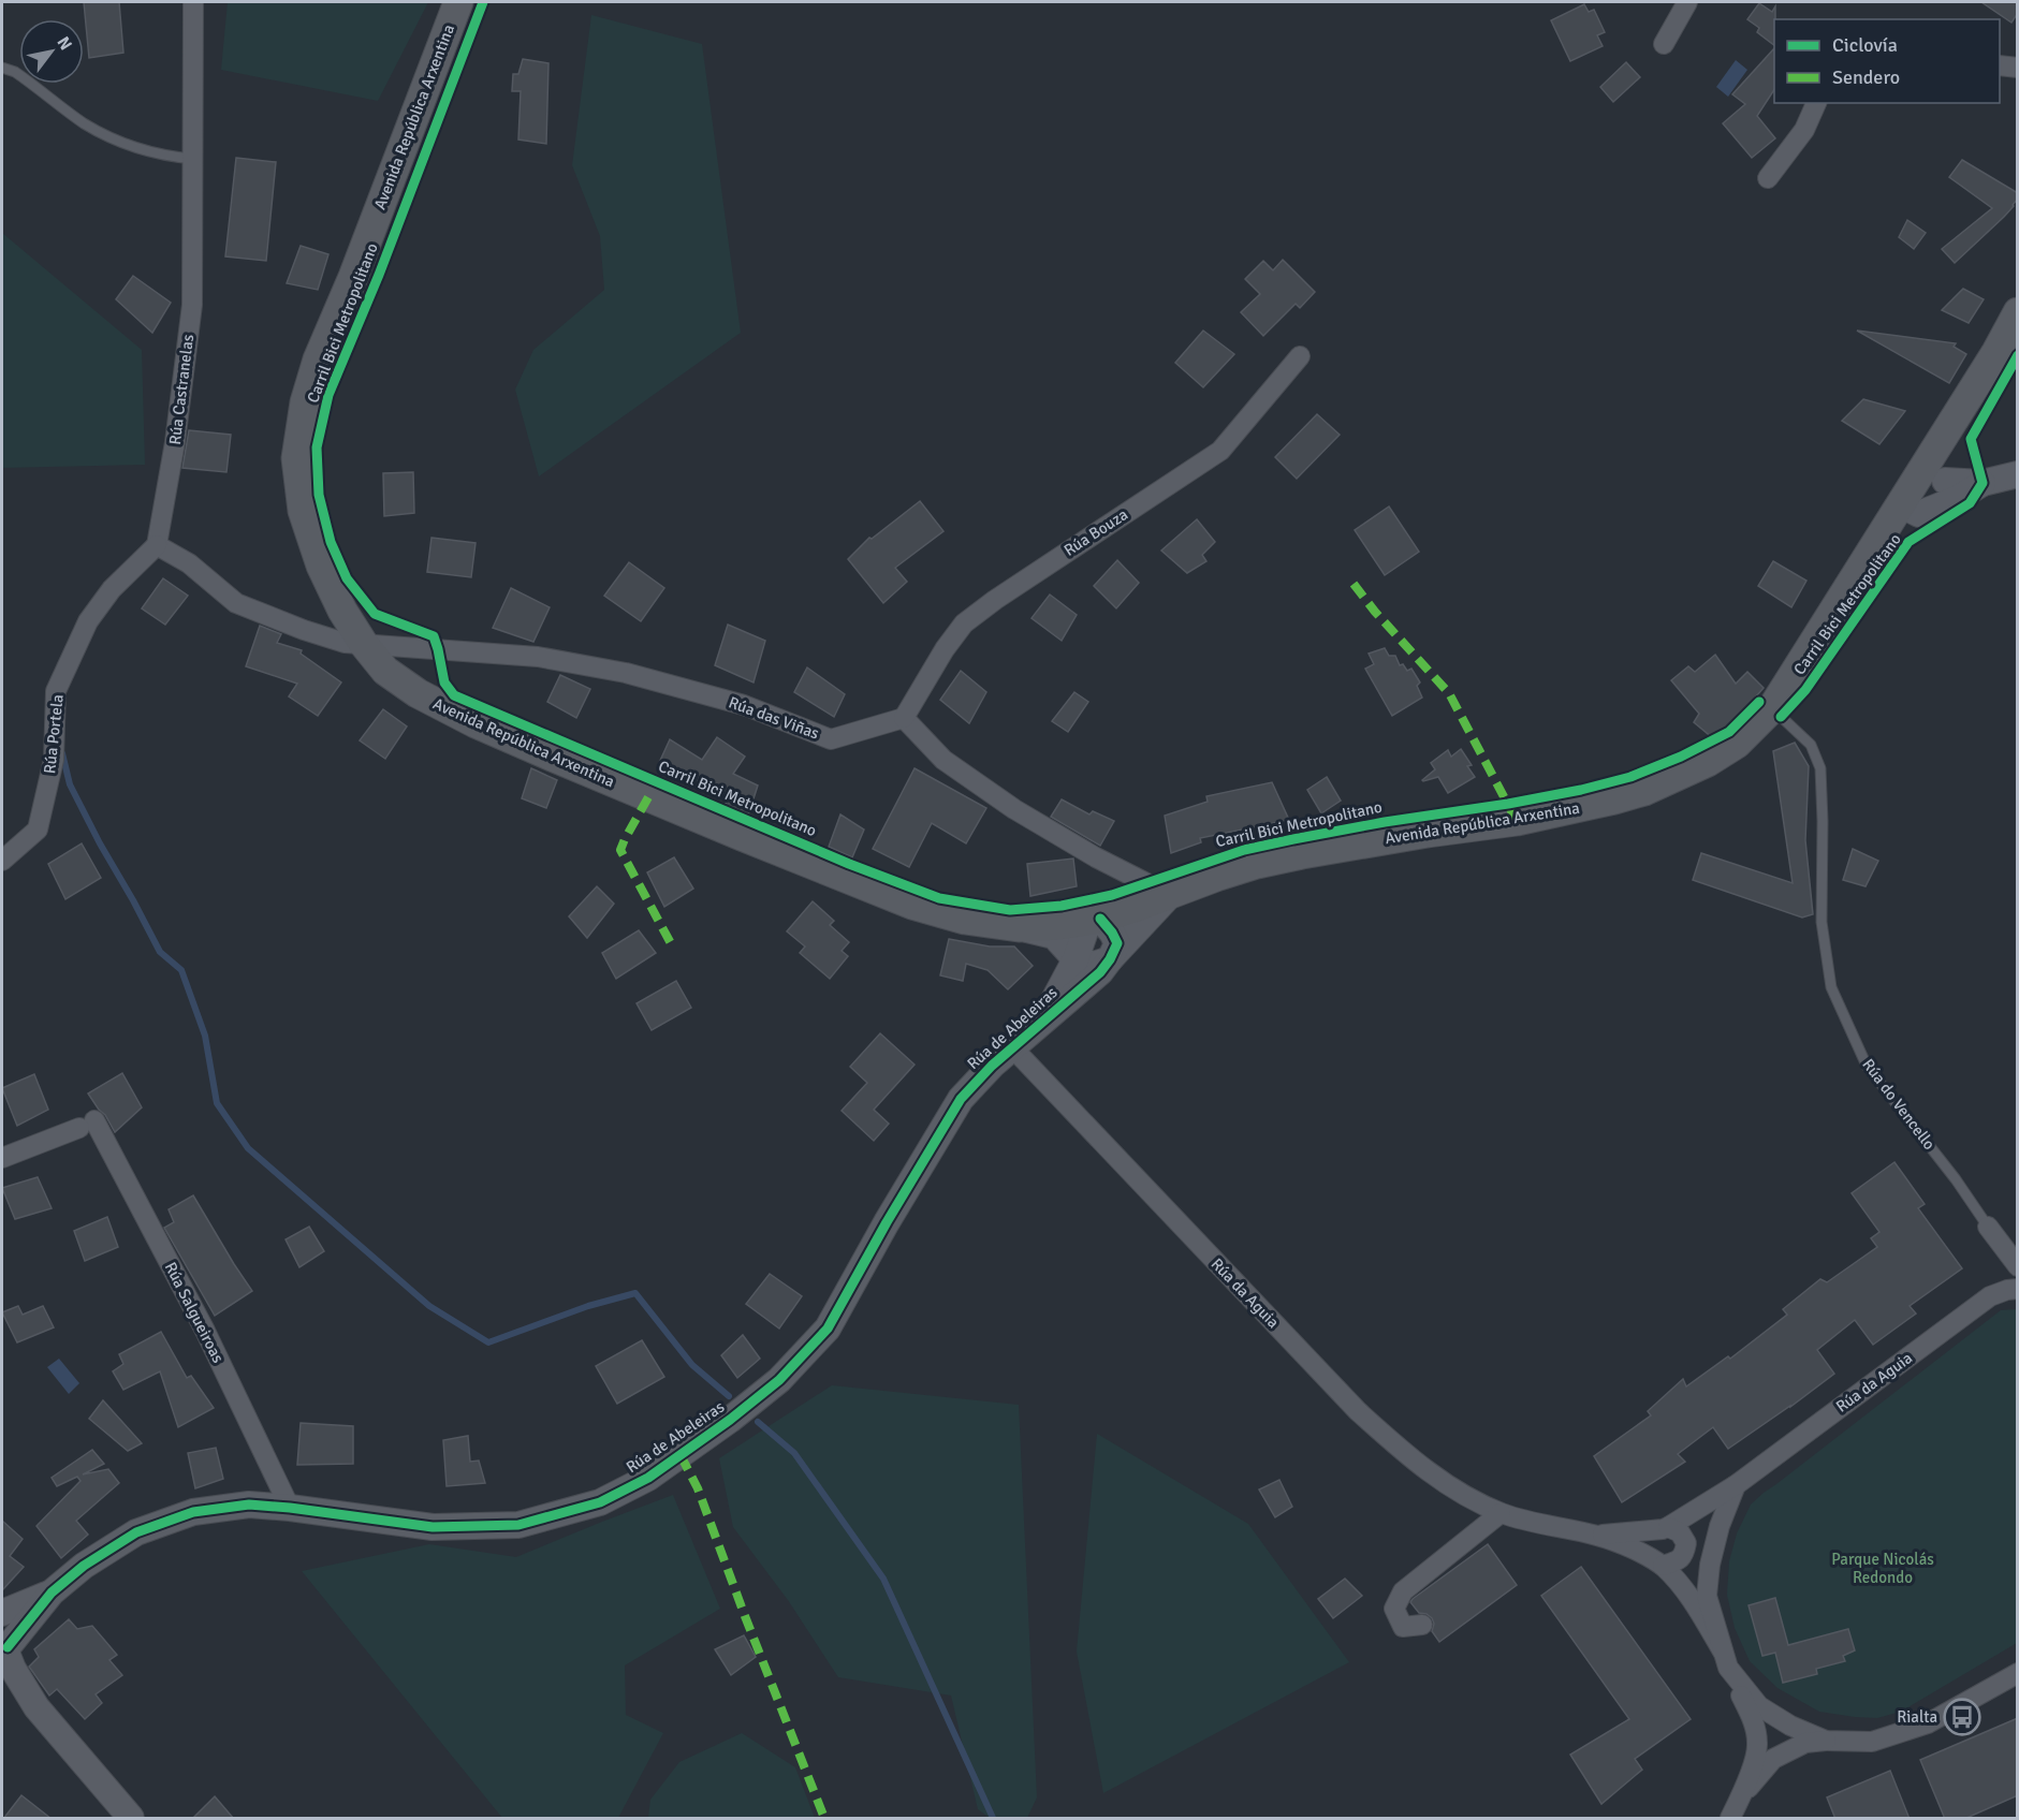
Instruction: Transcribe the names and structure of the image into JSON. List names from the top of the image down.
{
  "streets": {
    "main road": ["Avenida República Arxentina"],
    "street": [
      "Rúa Castranelas",
      "Rúa Bouza",
      "Rúa das Viñas",
      "Rúa Portela",
      "Rúa de Abeleiras",
      "Rúa do Vencello",
      "Rúa da Aguia",
      "Rúa Salgueiroas"
    ],
    "cycle path": ["Carril Bici Metropolitano"]
  },
  "crossings": [
    ["Avenida República Arxentina", "Rúa das Viñas"],
    ["Avenida República Arxentina", "Rúa de Abeleiras"],
    ["Avenida República Arxentina", "Rúa do Vencello"],
    ["Rúa Castranelas", "Rúa Portela"],
    ["Rúa Bouza", "Rúa das Viñas"],
    ["Rúa de Abeleiras", "Rúa da Aguia"],
    ["Rúa de Abeleiras", "Rúa Salgueiroas"]
  ],
  "parks": ["Parque Nicolás Redondo"],
  "places": {
    "bus stop": ["Rialta"]
  },
  "legend": ["Ciclovía", "Sendero"],
  "north": "top right"
}
